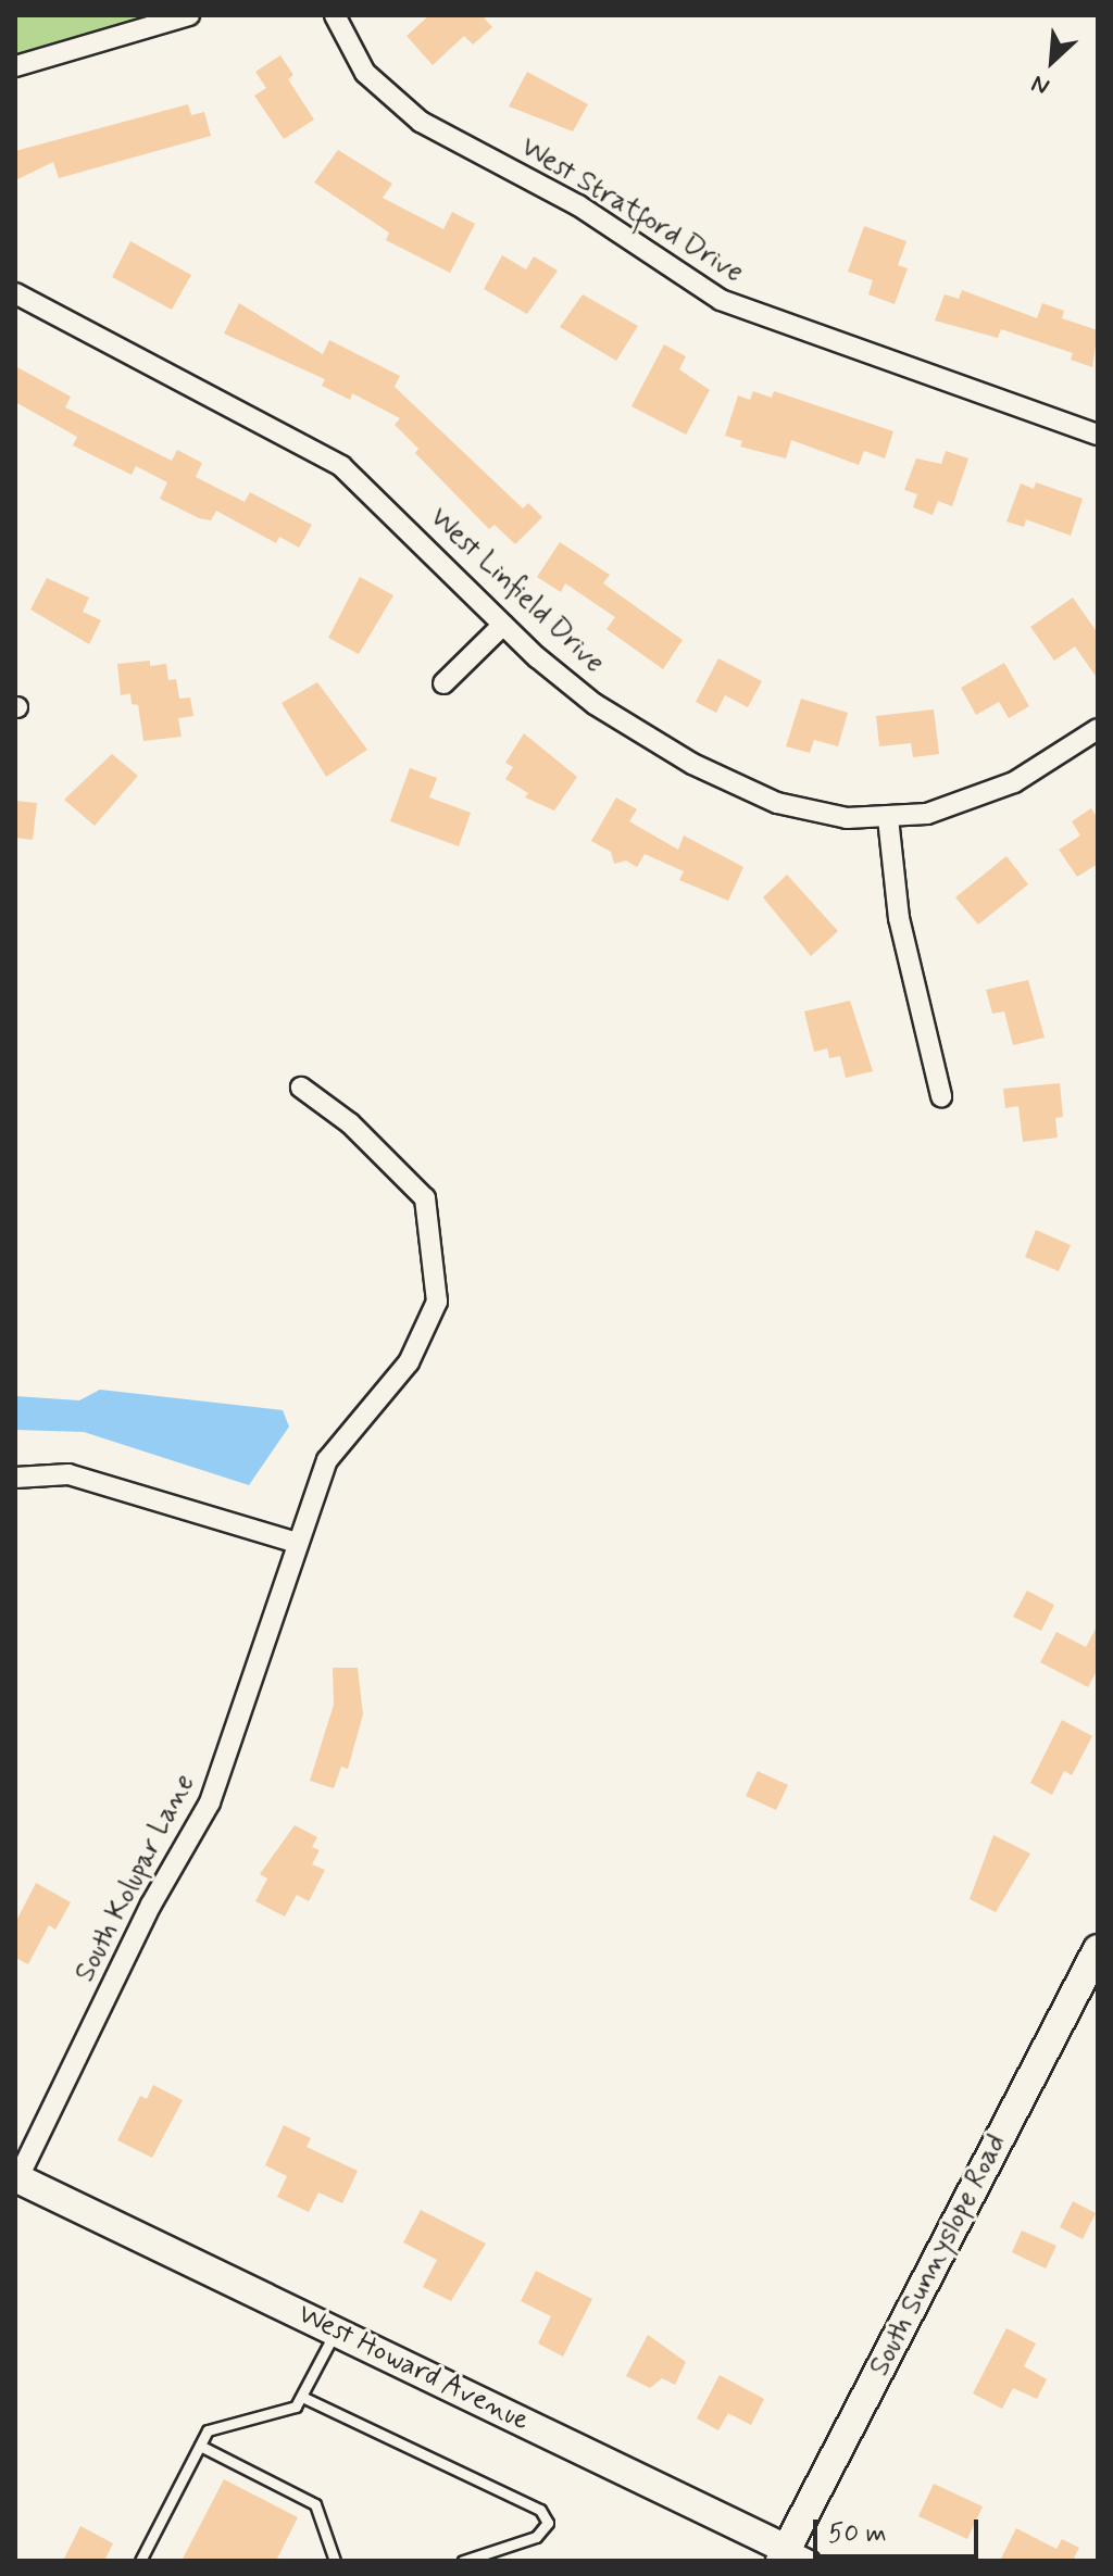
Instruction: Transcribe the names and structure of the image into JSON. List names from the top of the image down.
{
  "streets": {
    "street": [
      "West Stratford Drive",
      "West Linfield Drive",
      "South Kolupar Lane",
      "South Sunnyslope Road",
      "West Howard Avenue"
    ]
  },
  "crossings": [
    ["South Kolupar Lane", "West Howard Avenue"],
    ["South Sunnyslope Road", "West Howard Avenue"]
  ],
  "scale_bar": "50 m",
  "north": "bottom left"
}
